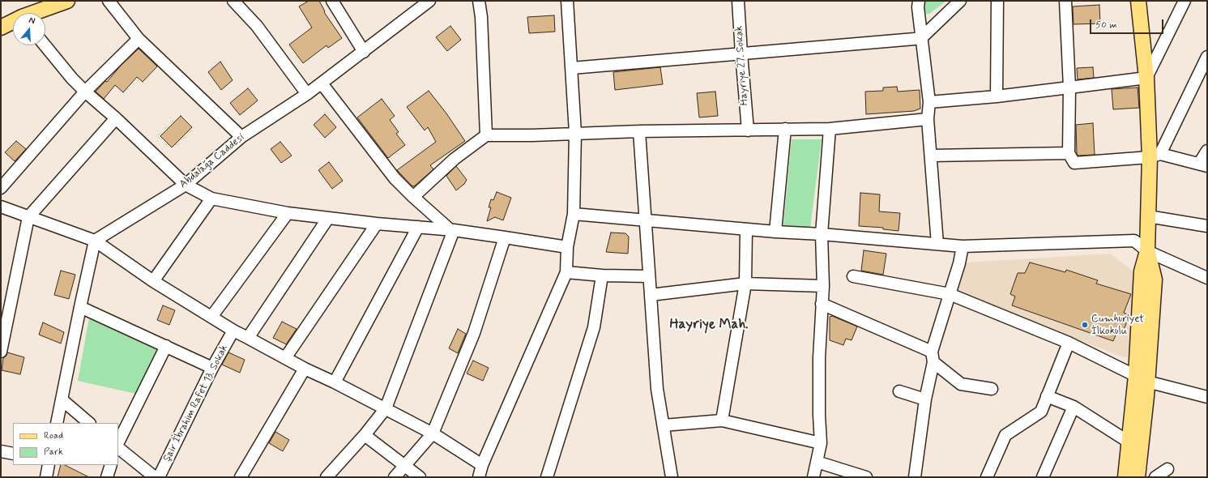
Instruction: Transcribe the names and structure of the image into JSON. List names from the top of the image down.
{
  "streets": {
    "street": ["Hayriye 27. Sokak", "Abdalağa Caddesi", "Şair İbrahim Rafet 13. Sokak"]
  },
  "districts": ["Hayriye Mah."],
  "places": ["Cumhuriyet İlkokulu"],
  "legend": ["Road", "Park"],
  "scale_bar": "50 m",
  "north": "top"
}
